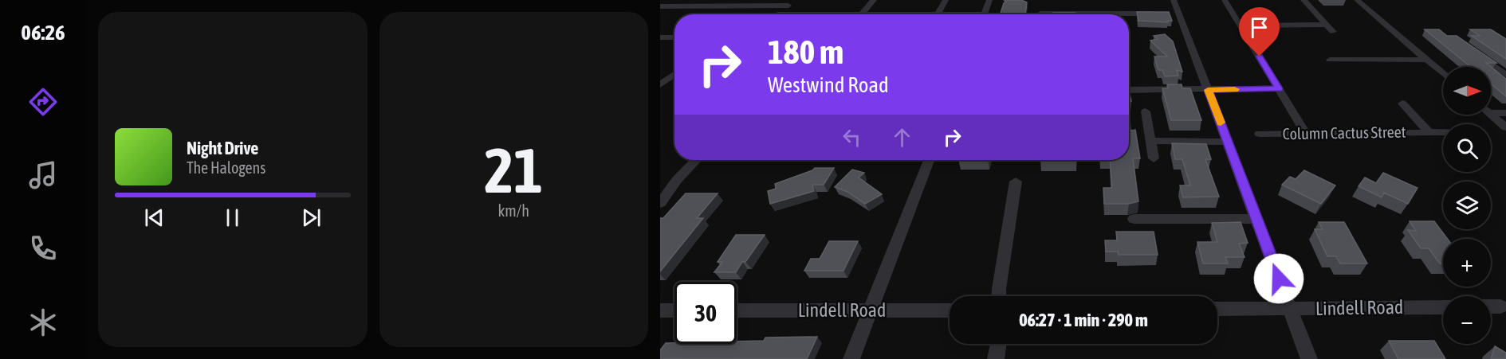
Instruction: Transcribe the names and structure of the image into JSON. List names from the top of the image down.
{
  "streets": {
    "street": ["Column Cactus Street", "Lindell Road"]
  },
  "north": "right",
  "page": {
    "tabs": "06:26",
    "tile": ["21", "km/h"],
    "turn": ["180 m", "Westwind Road"],
    "map_buttons": ["+", "−"],
    "song": ["Night Drive", "The Halogens"],
    "limit": "30",
    "trip": "06:27 · 1 min · 290 m"
  }
}
